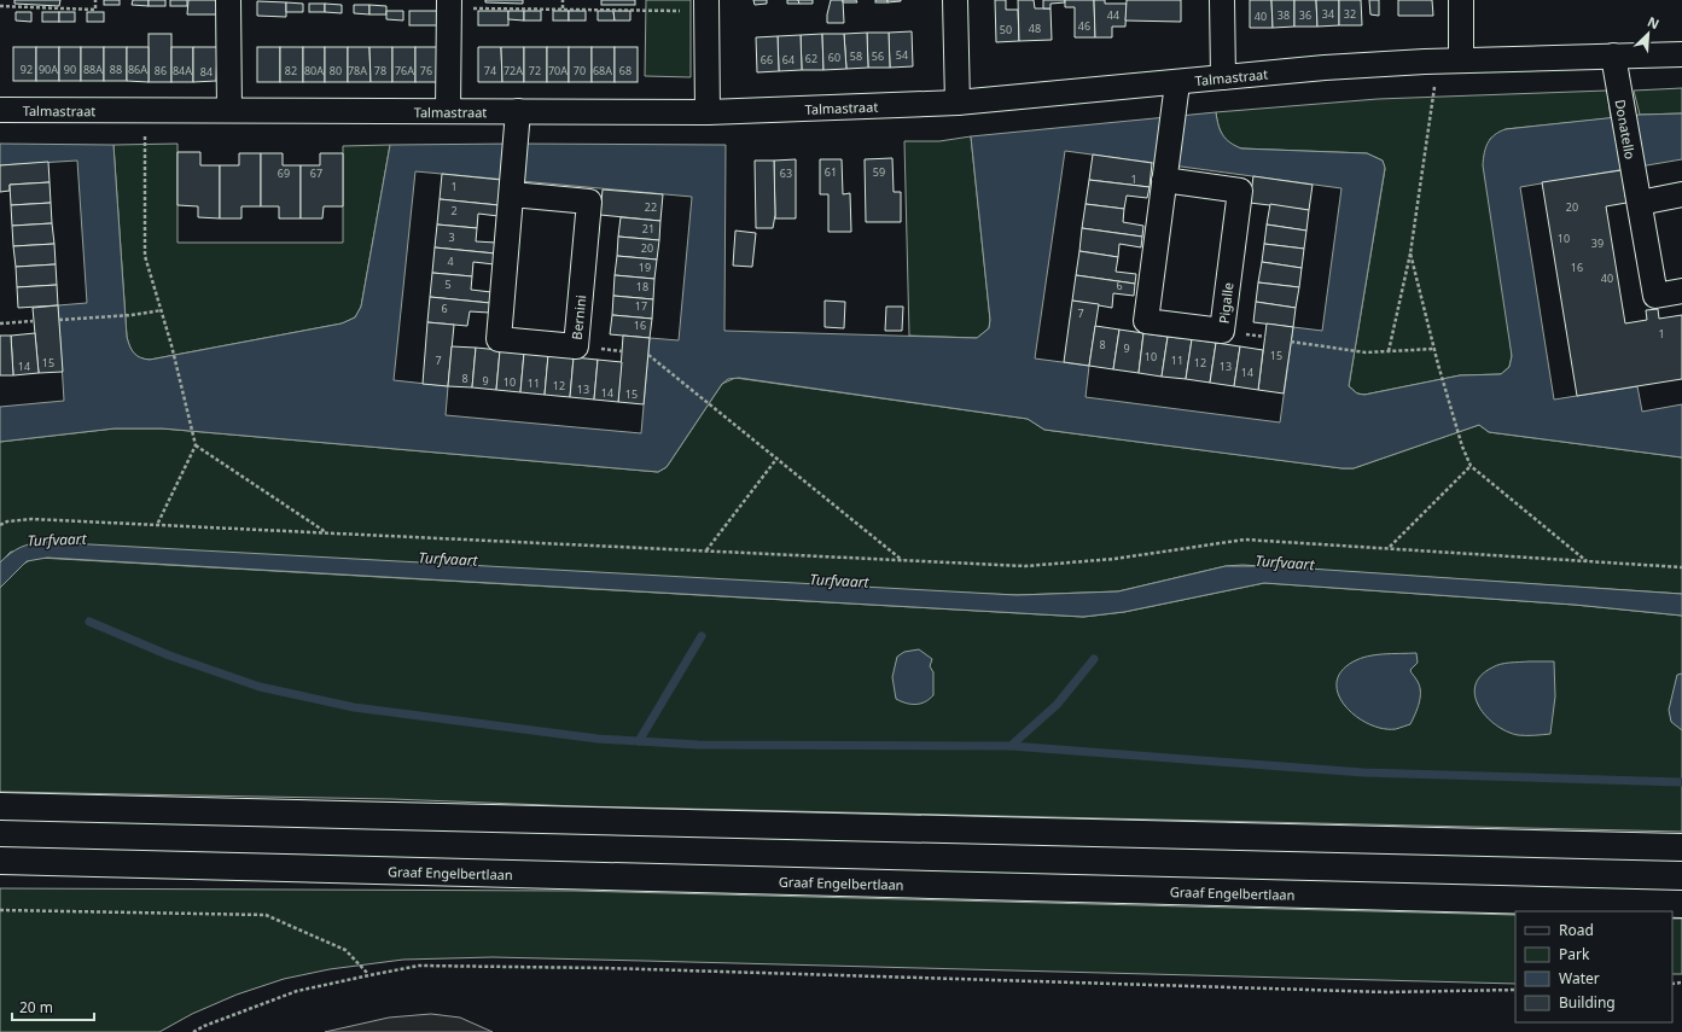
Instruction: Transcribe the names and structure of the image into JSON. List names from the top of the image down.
{
  "streets": {
    "main road": ["Graaf Engelbertlaan"],
    "street": [
      "Talmastraat",
      "Donatello",
      "Pigalle",
      "Bernini"
    ]
  },
  "crossings": [
    ["Talmastraat", "Donatello"],
    ["Talmastraat", "Pigalle"],
    ["Talmastraat", "Bernini"]
  ],
  "water": ["Turfvaart"],
  "house_numbers": [
    "34",
    "32",
    "44",
    "38",
    "36",
    "40",
    "46",
    "48",
    "50",
    "54",
    "58",
    "56",
    "60",
    "62",
    "66",
    "64",
    "92",
    "90A",
    "90",
    "88A",
    "88",
    "86A",
    "86",
    "84A",
    "82",
    "80A",
    "80",
    "78A",
    "78",
    "76A",
    "76",
    "74",
    "72A",
    "72",
    "70A",
    "70",
    "68A",
    "68",
    "84",
    "61",
    "59",
    "69",
    "67",
    "63",
    "1",
    "1",
    "22",
    "20",
    "2",
    "21",
    "3",
    "10",
    "39",
    "20",
    "4",
    "19",
    "16",
    "40",
    "5",
    "6",
    "18",
    "17",
    "6",
    "7",
    "16",
    "1",
    "8",
    "9",
    "15",
    "10",
    "7",
    "11",
    "15",
    "12",
    "14",
    "13",
    "14",
    "8",
    "9",
    "10",
    "11",
    "12",
    "13",
    "14",
    "15"
  ],
  "legend": [
    "Road",
    "Park",
    "Water",
    "Building"
  ],
  "scale_bar": "20 m",
  "north": "top right"
}
